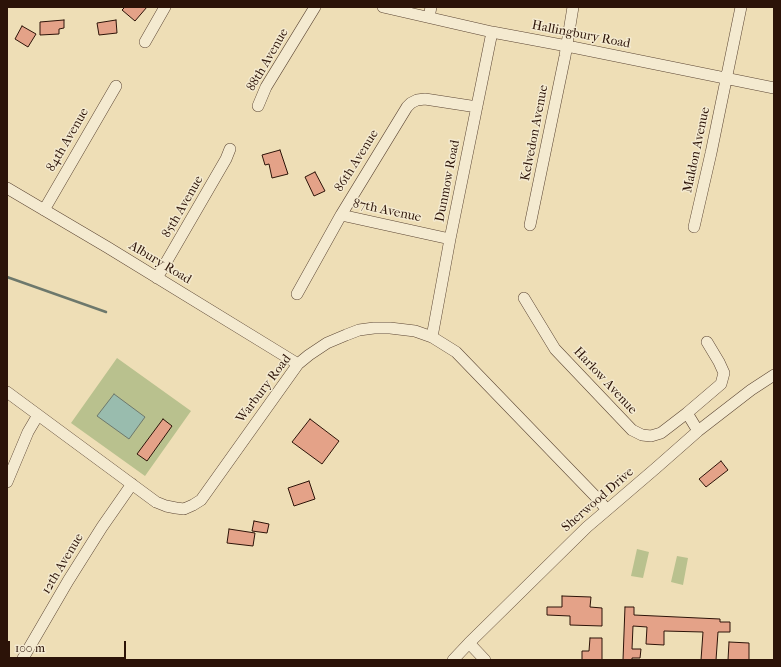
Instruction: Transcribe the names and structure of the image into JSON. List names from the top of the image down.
{
  "streets": {
    "street": [
      "Hallingbury Road",
      "88th Avenue",
      "Kelvedon Avenue",
      "84th Avenue",
      "Maldon Avenue",
      "86th Avenue",
      "Dunmow Road",
      "85th Avenue",
      "87th Avenue",
      "Albury Road",
      "Harlow Avenue",
      "Warbury Road",
      "Sherwood Drive",
      "12th Avenue"
    ]
  },
  "crossings": [
    ["Hallingbury Road", "Kelvedon Avenue"],
    ["Hallingbury Road", "Maldon Avenue"],
    ["Hallingbury Road", "Dunmow Road"],
    ["84th Avenue", "Albury Road"],
    ["86th Avenue", "Dunmow Road"],
    ["86th Avenue", "87th Avenue"],
    ["Dunmow Road", "87th Avenue"],
    ["Dunmow Road", "Warbury Road"],
    ["85th Avenue", "Albury Road"],
    ["Albury Road", "Warbury Road"],
    ["Warbury Road", "Sherwood Drive"],
    ["Warbury Road", "12th Avenue"]
  ],
  "scale_bar": "100 m"
}
